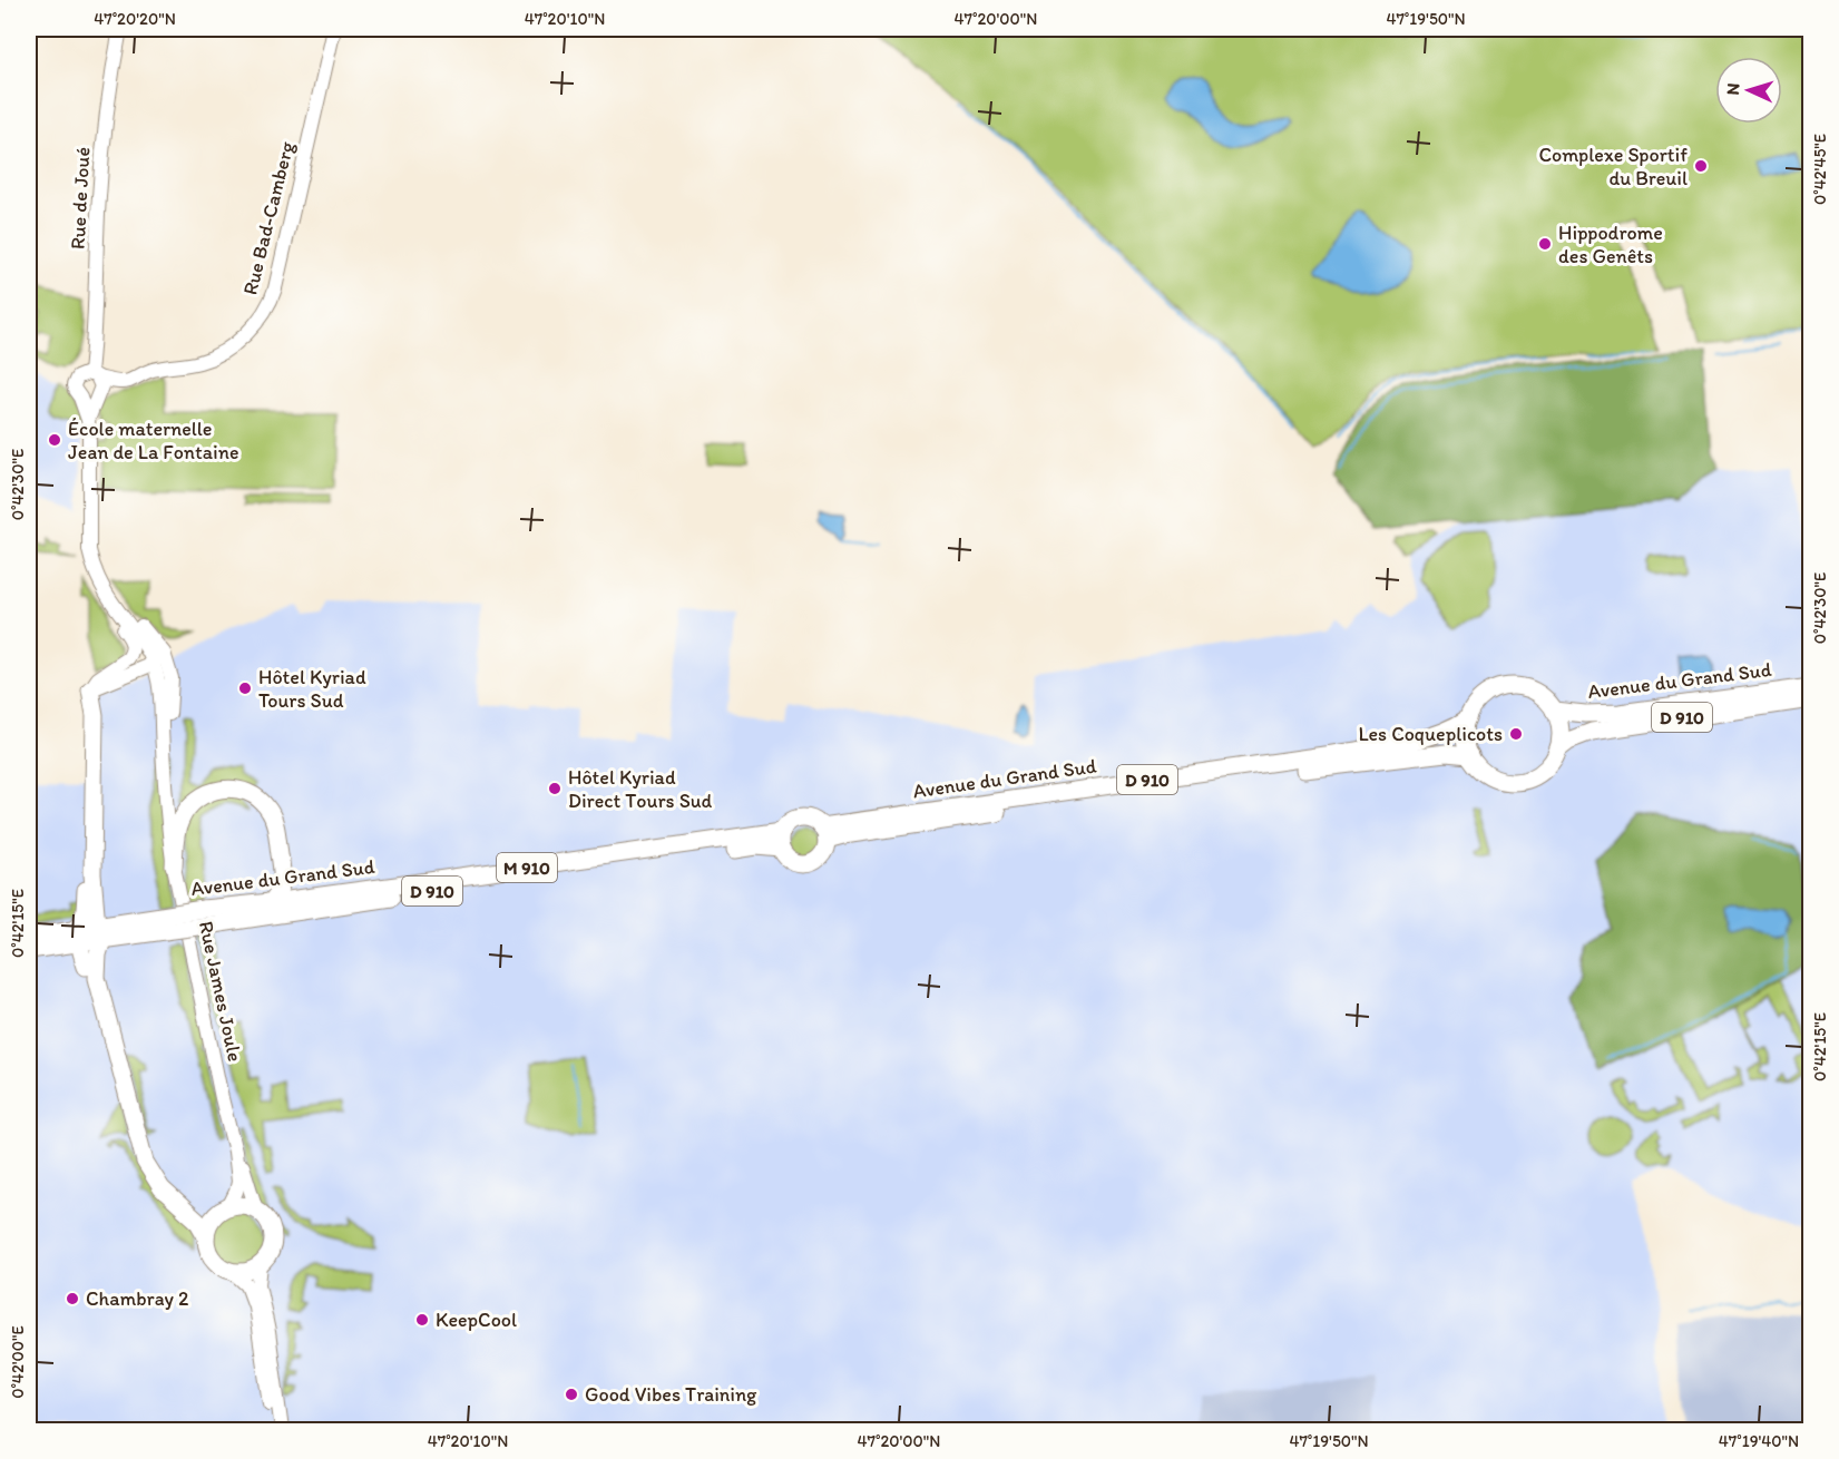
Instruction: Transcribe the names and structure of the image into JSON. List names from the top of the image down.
{
  "streets": {
    "main road": ["Avenue du Grand Sud", "D 910", "M 910"],
    "street": ["Rue de Joué", "Rue Bad-Camberg", "Rue James Joule"]
  },
  "crossings": [
    ["Rue de Joué", "Rue Bad-Camberg"]
  ],
  "places": [
    "Complexe Sportif du Breuil",
    "Hippodrome des Genêts",
    "École maternelle Jean de La Fontaine",
    "Hôtel Kyriad Tours Sud",
    "Les Coqueplicots",
    "Hôtel Kyriad Direct Tours Sud",
    "Chambray 2",
    "KeepCool",
    "Good Vibes Training"
  ],
  "north": "left",
  "coordinates": [
    "47°20'20\"N",
    "47°20'10\"N",
    "47°20'00\"N",
    "47°19'50\"N",
    "0°42'45\"E",
    "0°42'30\"E",
    "0°42'15\"E",
    "0°42'00\"E",
    "47°19'40\"N"
  ]
}
